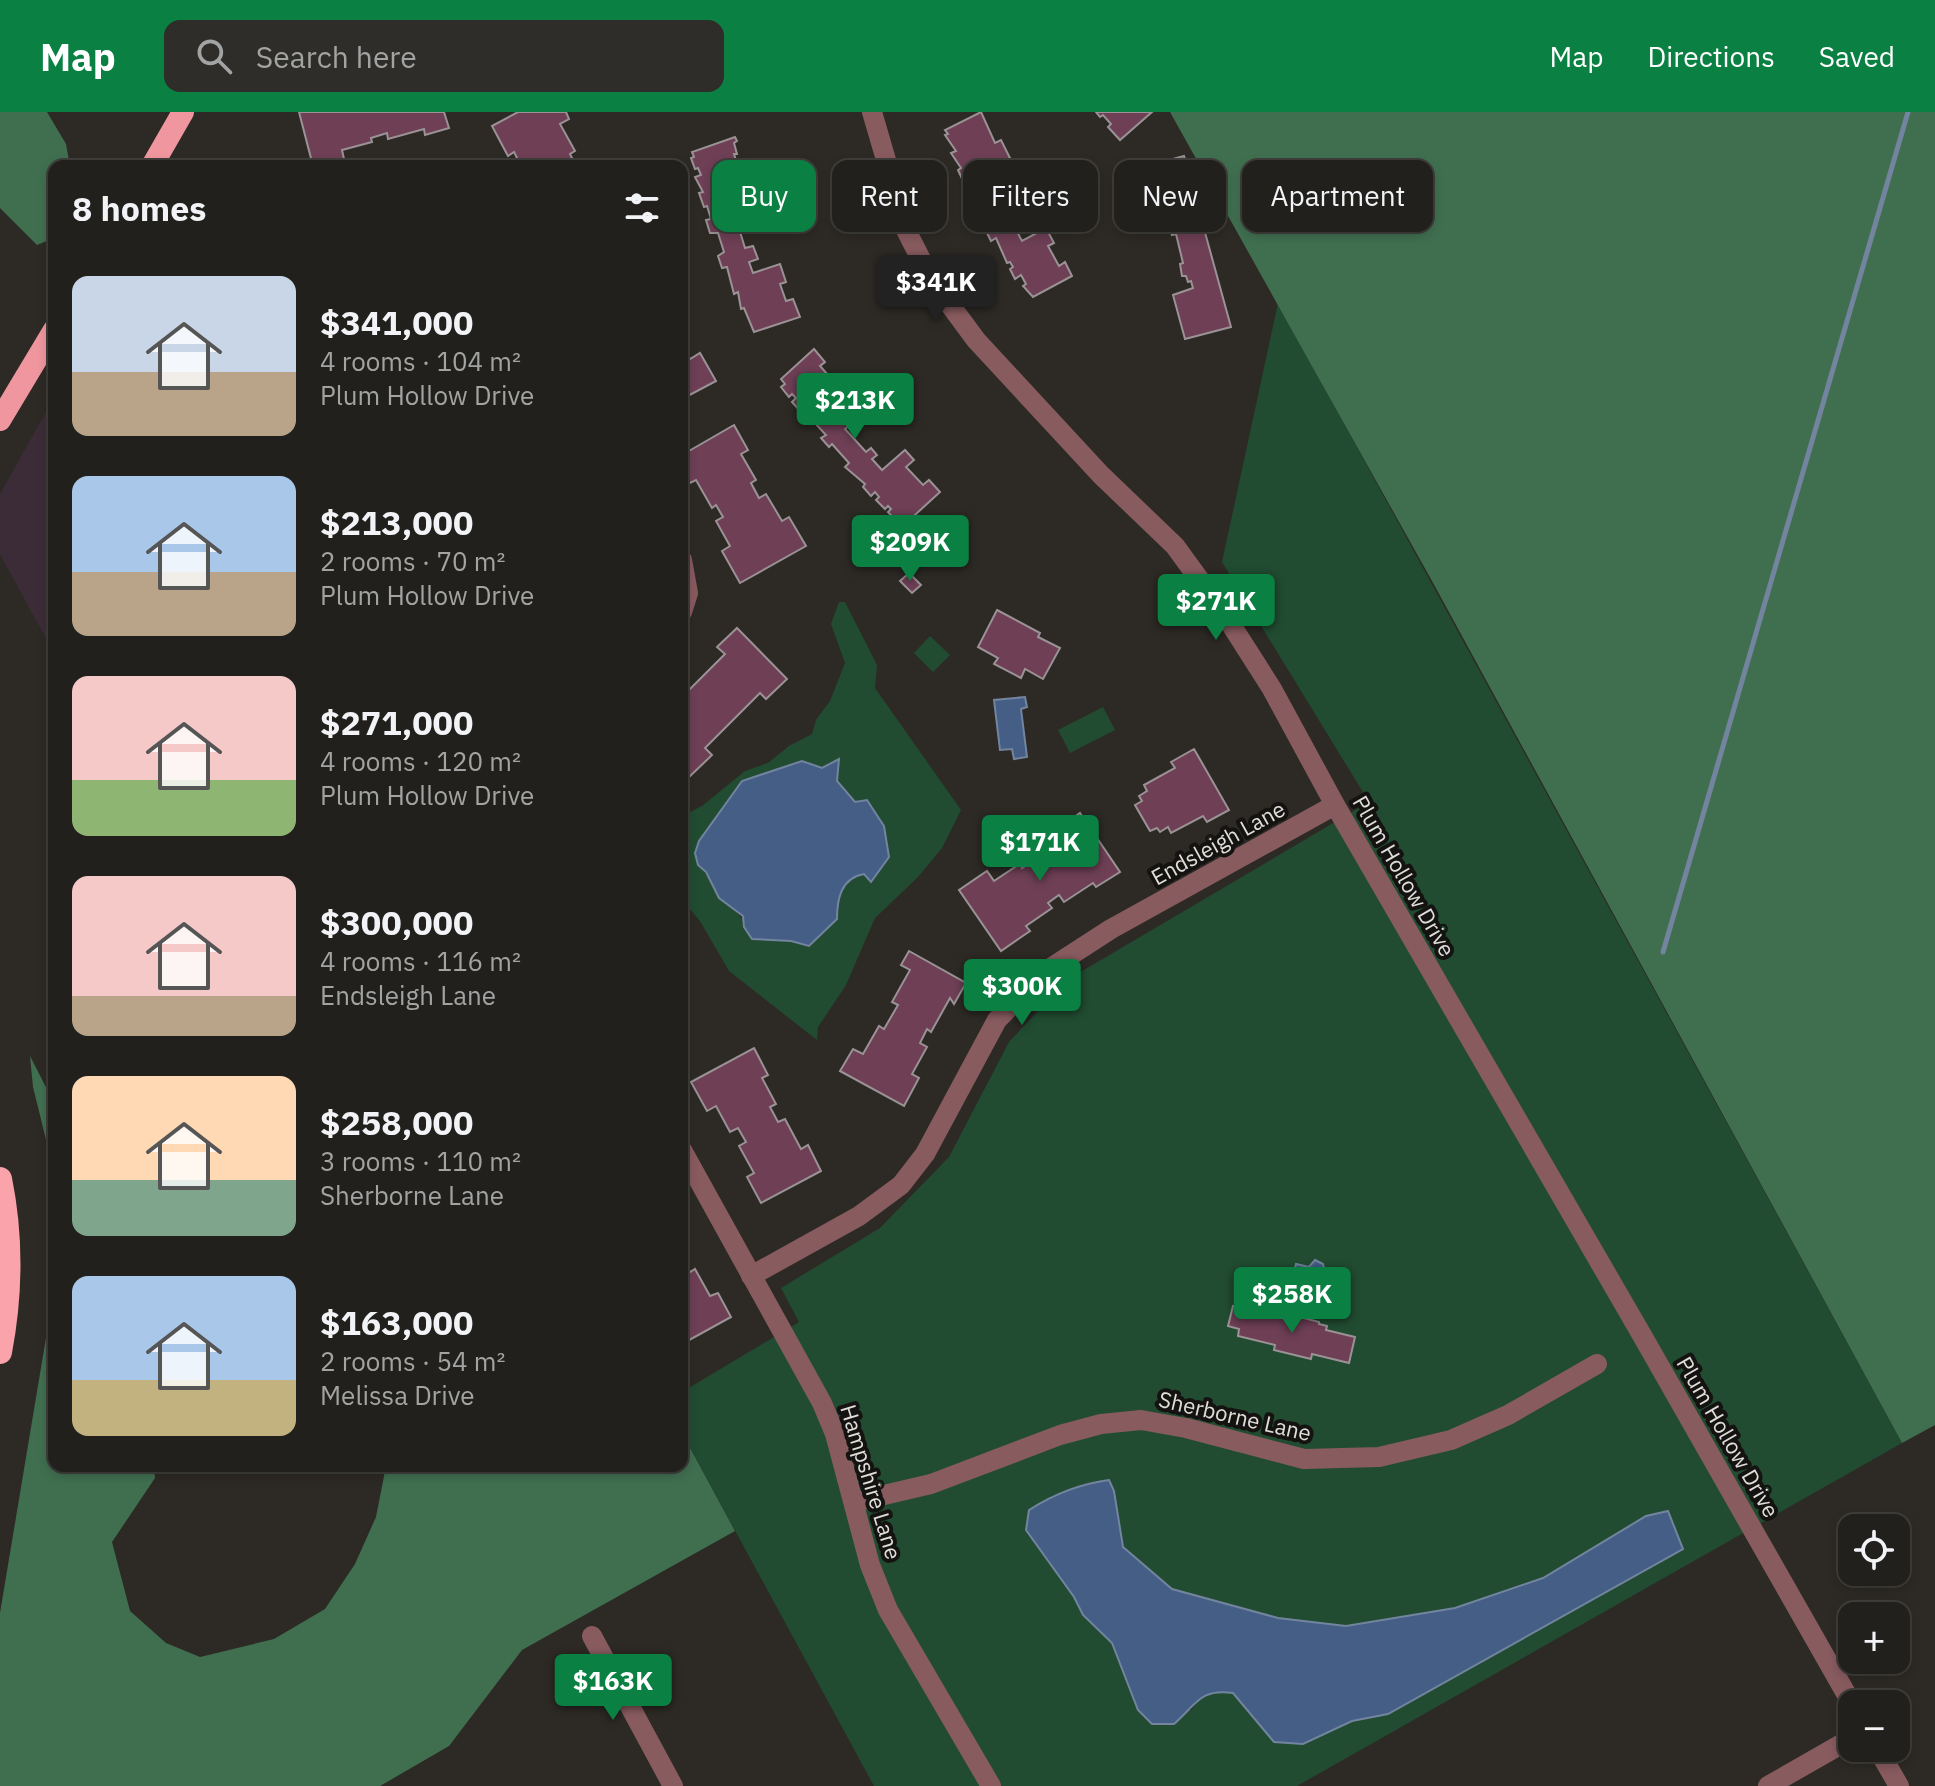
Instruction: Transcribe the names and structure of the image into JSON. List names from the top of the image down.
{
  "streets": {
    "street": [
      "Endsleigh Lane",
      "Plum Hollow Drive",
      "Sherborne Lane",
      "Hampshire Lane"
    ]
  },
  "crossings": [
    ["Endsleigh Lane", "Plum Hollow Drive"],
    ["Endsleigh Lane", "Hampshire Lane"],
    ["Sherborne Lane", "Hampshire Lane"]
  ],
  "page": {
    "header": "Map",
    "search": "Search here",
    "nav": ["Map", "Directions", "Saved"],
    "chip": [
      "Buy",
      "Rent",
      "Filters",
      "New",
      "Apartment"
    ],
    "heading": "8 homes",
    "price": [
      "$341K",
      "$213K",
      "$209K",
      "$271K",
      "$171K",
      "$300K",
      "$258K",
      "$163K"
    ],
    "list": [
      {
        "name": "$341,000",
        "note": "4 rooms · 104 m² · Plum Hollow Drive"
      },
      {
        "name": "$213,000",
        "note": "2 rooms · 70 m² · Plum Hollow Drive"
      },
      {
        "name": "$271,000",
        "note": "4 rooms · 120 m² · Plum Hollow Drive"
      },
      {
        "name": "$300,000",
        "note": "4 rooms · 116 m² · Endsleigh Lane"
      },
      {
        "name": "$258,000",
        "note": "3 rooms · 110 m² · Sherborne Lane"
      },
      {
        "name": "$163,000",
        "note": "2 rooms · 54 m² · Melissa Drive"
      }
    ],
    "map_buttons": ["+", "−"]
  }
}
